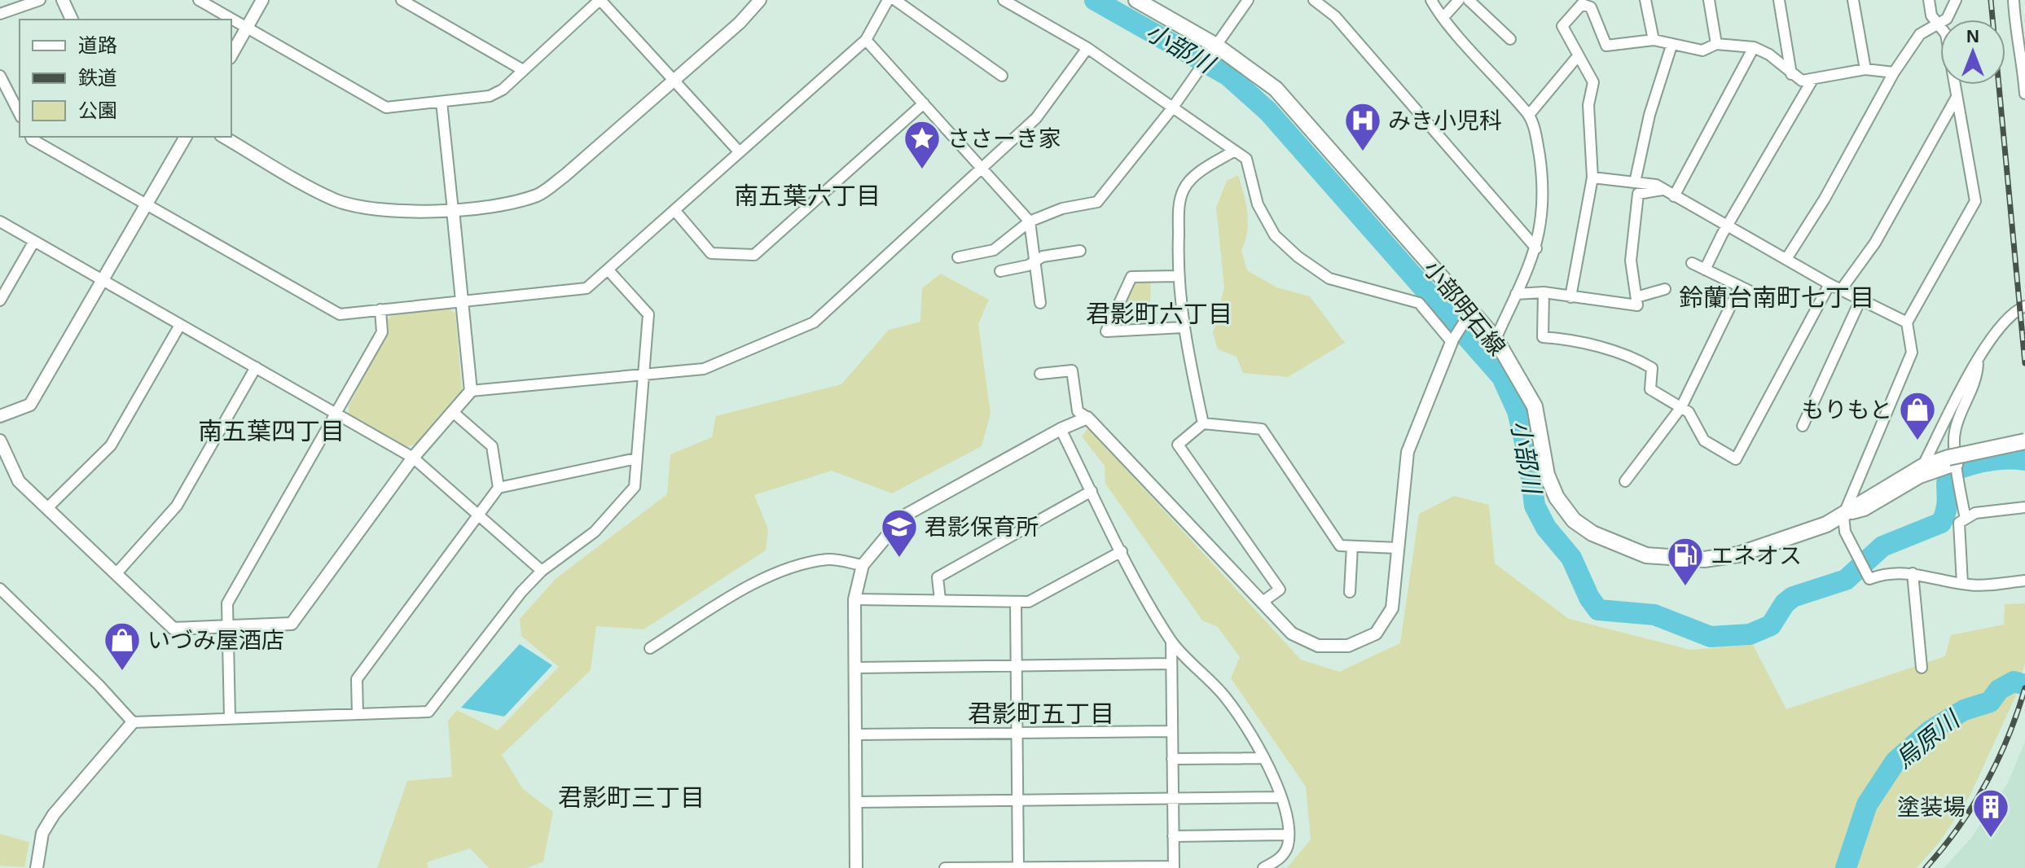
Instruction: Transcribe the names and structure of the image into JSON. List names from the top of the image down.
{
  "streets": {
    "main road": ["小部明石線"]
  },
  "districts": [
    "南五葉六丁目",
    "鈴蘭台南町七丁目",
    "君影町六丁目",
    "南五葉四丁目",
    "君影町五丁目",
    "君影町三丁目"
  ],
  "water": ["小部川", "烏原川"],
  "places": {
    "hospital": ["みき小児科"],
    "place": ["ささーき家"],
    "shop": ["もりもと", "いづみ屋酒店"],
    "school or university": ["君影保育所"],
    "fuel station": ["エネオス"],
    "building": ["塗装場"]
  },
  "legend": ["道路", "鉄道", "公園"],
  "north": "top"
}
